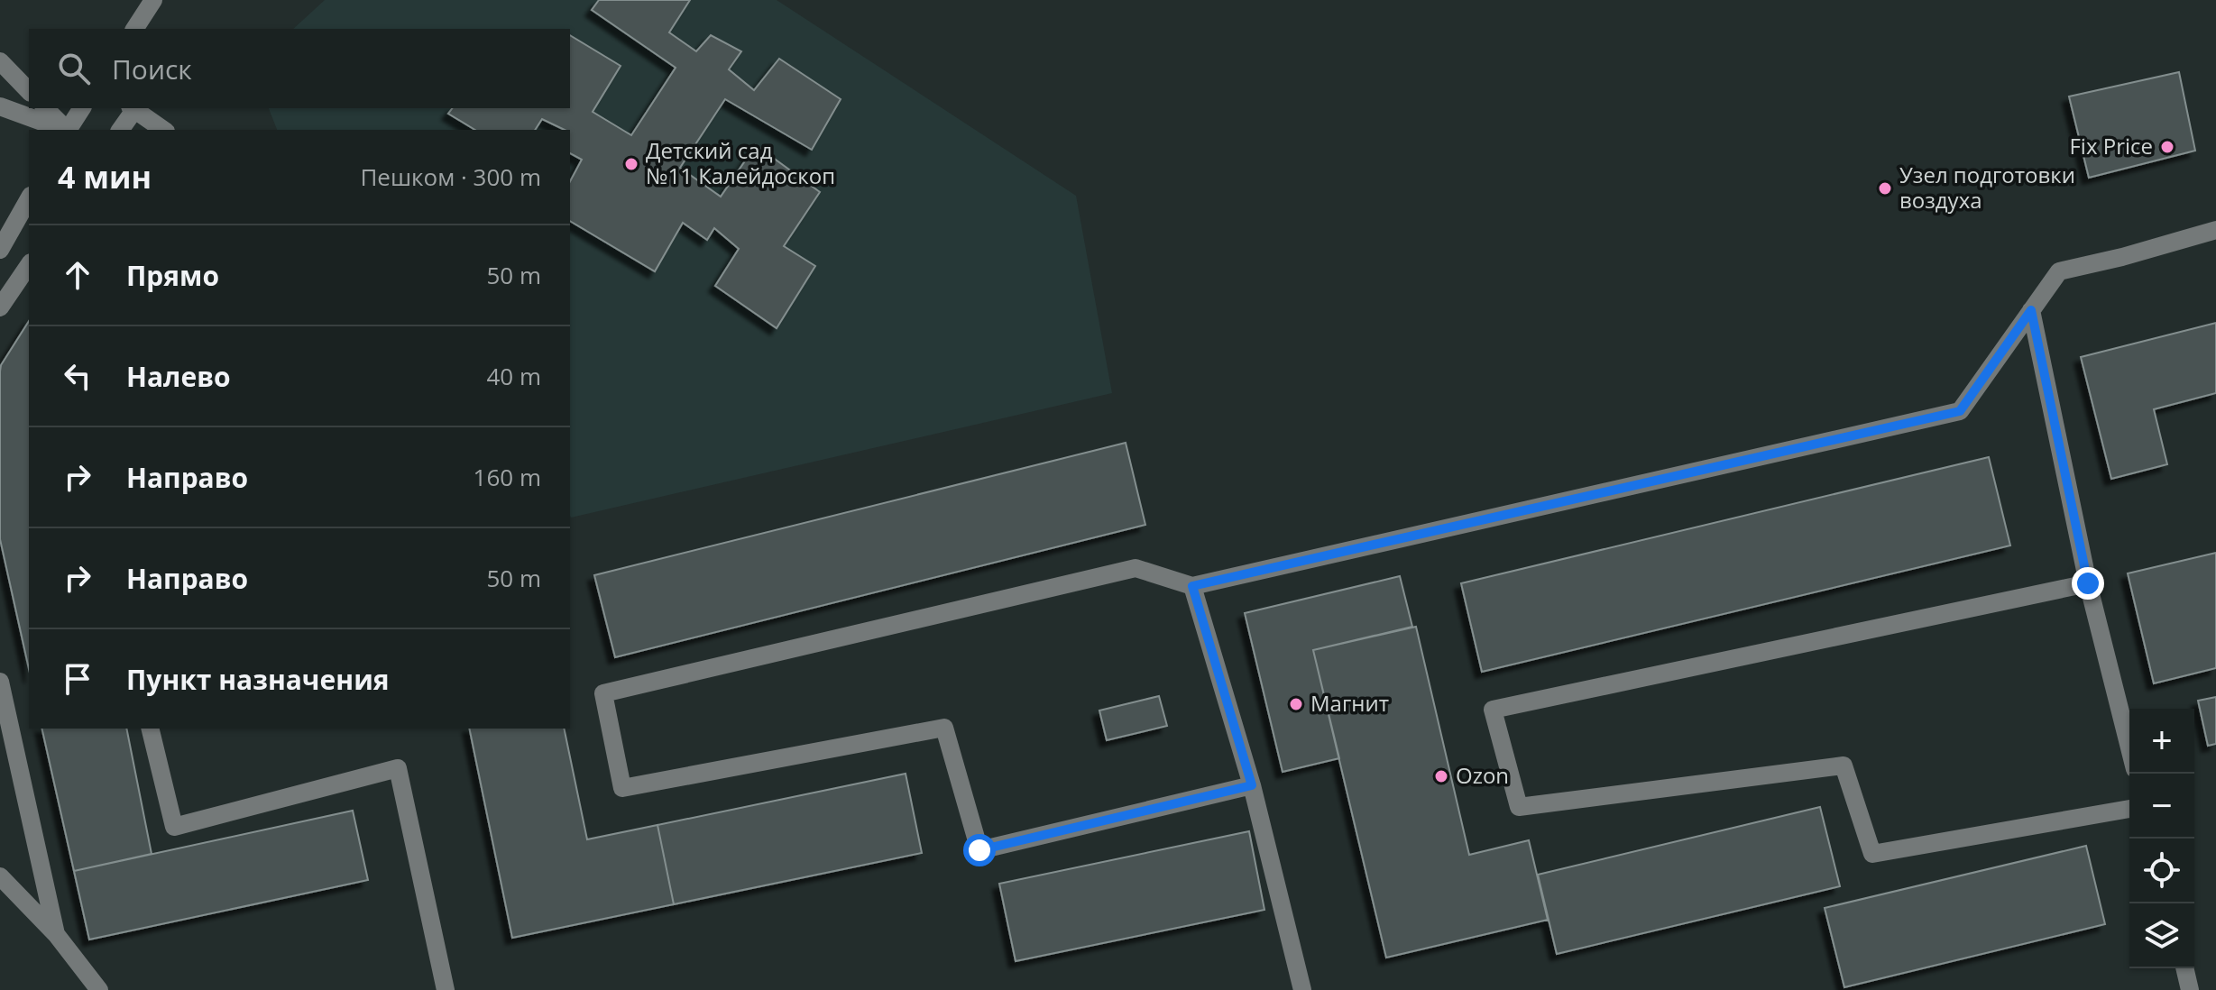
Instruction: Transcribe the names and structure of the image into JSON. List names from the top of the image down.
{
  "places": [
    "Fix Price",
    "Детский сад №11 Калейдоскоп",
    "Узел подготовки воздуха",
    "Магнит",
    "Ozon"
  ],
  "page": {
    "search": "Поиск",
    "heading": ["4 мин", "Пешком · 300 m"],
    "list": [
      ["Прямо", "50 m"],
      ["Налево", "40 m"],
      ["Направо", "160 m"],
      ["Направо", "50 m"],
      "Пункт назначения"
    ],
    "map_buttons": ["+", "−"]
  }
}
